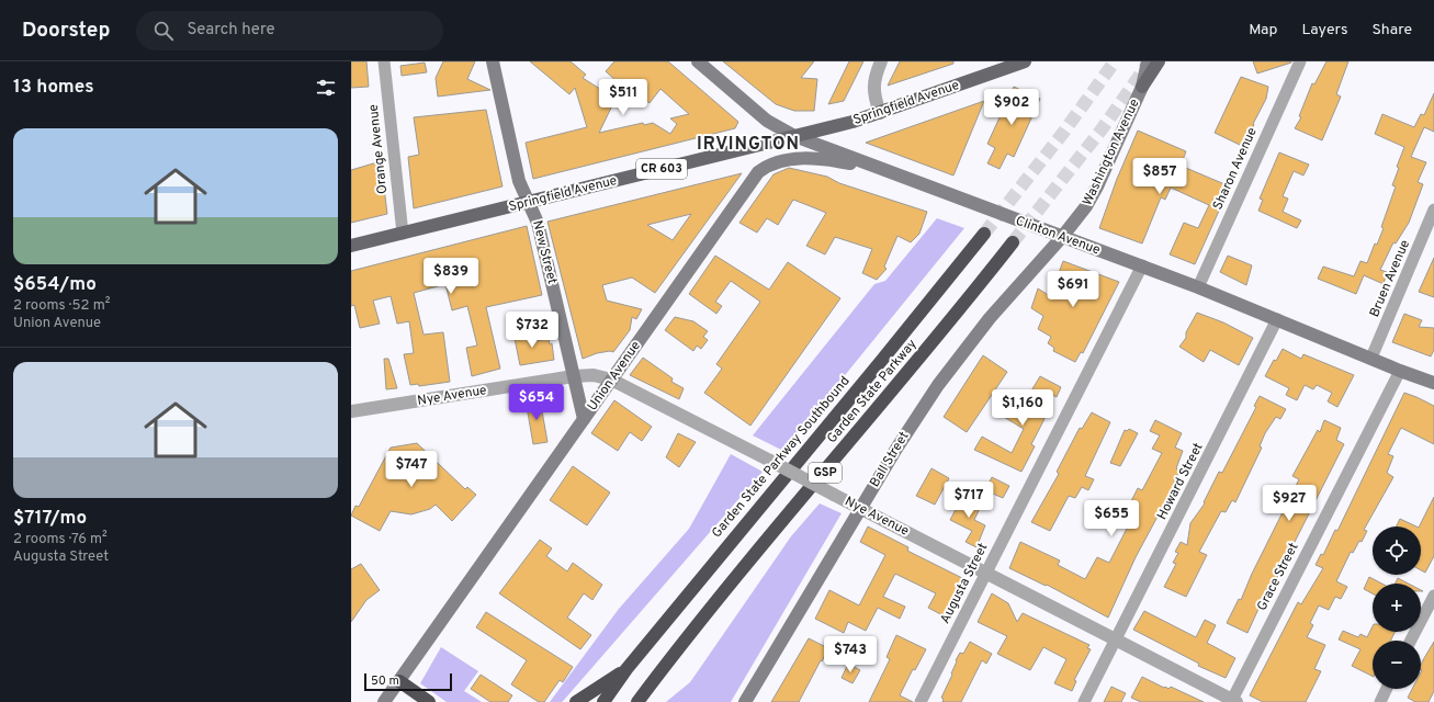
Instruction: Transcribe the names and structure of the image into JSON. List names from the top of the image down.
{
  "streets": {
    "highway": ["Garden State Parkway", "Garden State Parkway Southbound", "GSP"],
    "main road": [
      "Springfield Avenue",
      "Washington Avenue",
      "CR 603",
      "Clinton Avenue",
      "New Street",
      "Union Avenue",
      "Ball Street"
    ],
    "street": [
      "Orange Avenue",
      "Sharon Avenue",
      "Bruen Avenue",
      "Nye Avenue",
      "Howard Street",
      "Grace Street",
      "Augusta Street"
    ]
  },
  "crossings": [
    ["Springfield Avenue", "Orange Avenue"],
    ["Springfield Avenue", "Clinton Avenue"],
    ["Springfield Avenue", "New Street"],
    ["Washington Avenue", "Clinton Avenue"],
    ["Washington Avenue", "Ball Street"],
    ["Sharon Avenue", "Clinton Avenue"],
    ["Clinton Avenue", "Bruen Avenue"],
    ["Clinton Avenue", "Union Avenue"],
    ["Clinton Avenue", "Ball Street"],
    ["Clinton Avenue", "Howard Street"],
    ["Clinton Avenue", "Grace Street"],
    ["Clinton Avenue", "Augusta Street"],
    ["New Street", "Union Avenue"],
    ["New Street", "Nye Avenue"],
    ["Union Avenue", "Nye Avenue"],
    ["Nye Avenue", "Ball Street"],
    ["Nye Avenue", "Howard Street"],
    ["Nye Avenue", "Grace Street"],
    ["Nye Avenue", "Augusta Street"]
  ],
  "districts": ["IRVINGTON"],
  "scale_bar": "50 m",
  "page": {
    "header": "Doorstep",
    "search": "Search here",
    "nav": ["Map", "Layers", "Share"],
    "heading": "13 homes",
    "price": [
      "$511",
      "$902",
      "$857",
      "$839",
      "$691",
      "$732",
      "$654",
      "$1,160",
      "$747",
      "$717",
      "$927",
      "$655",
      "$743"
    ],
    "list": [
      {
        "name": "$654/mo",
        "note": "2 rooms · 52 m² · Union Avenue"
      },
      {
        "name": "$717/mo",
        "note": "2 rooms · 76 m² · Augusta Street"
      }
    ],
    "map_buttons": ["+", "−"],
    "scale": "50 m"
  }
}
